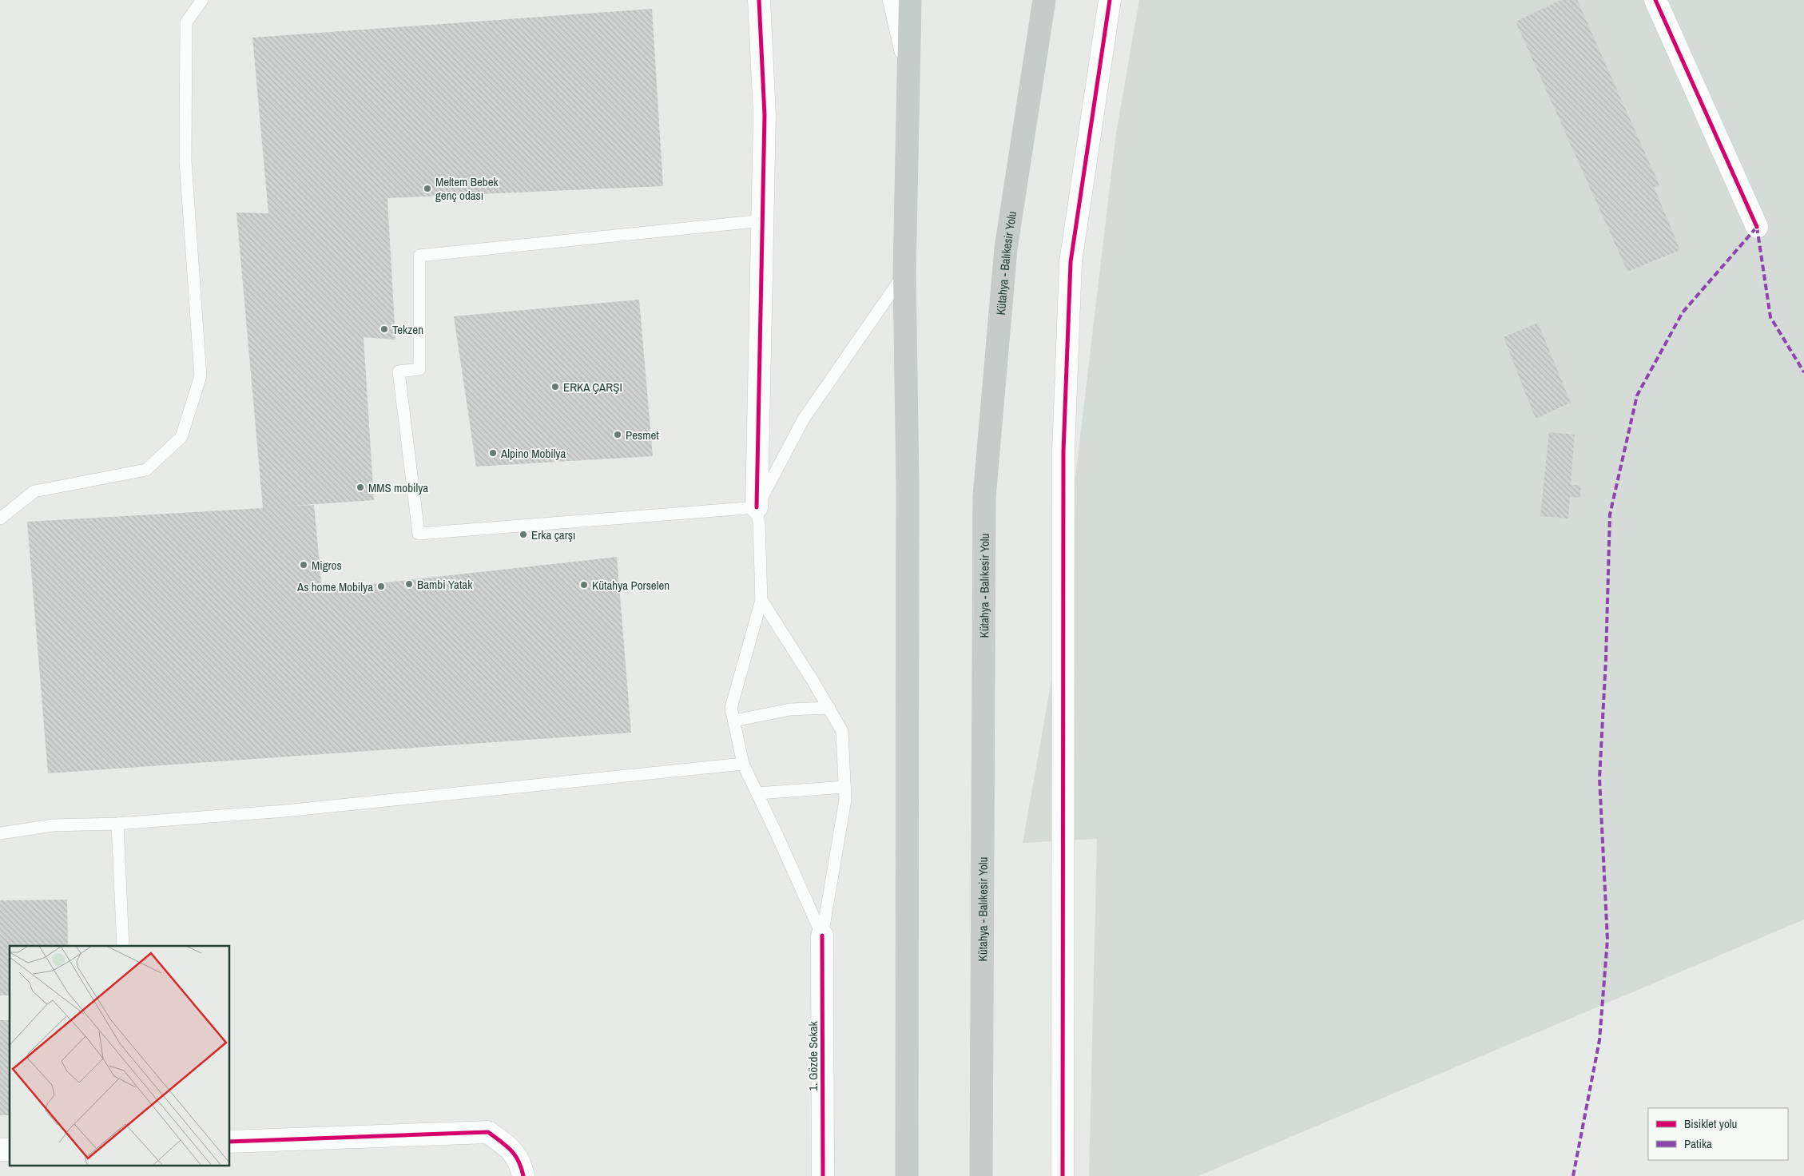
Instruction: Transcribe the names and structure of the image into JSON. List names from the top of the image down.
{
  "streets": {
    "highway": ["Kütahya - Balıkesir Yolu"],
    "street": ["1. Gözde Sokak"]
  },
  "places": [
    "Meltem Bebek genç odası",
    "Tekzen",
    "ERKA ÇARŞI",
    "Pesmet",
    "Alpino Mobilya",
    "MMS mobilya",
    "Erka çarşı",
    "Migros",
    "Bambi Yatak",
    "Kütahya Porselen",
    "As home Mobilya"
  ],
  "legend": ["Bisiklet yolu", "Patika"]
}
